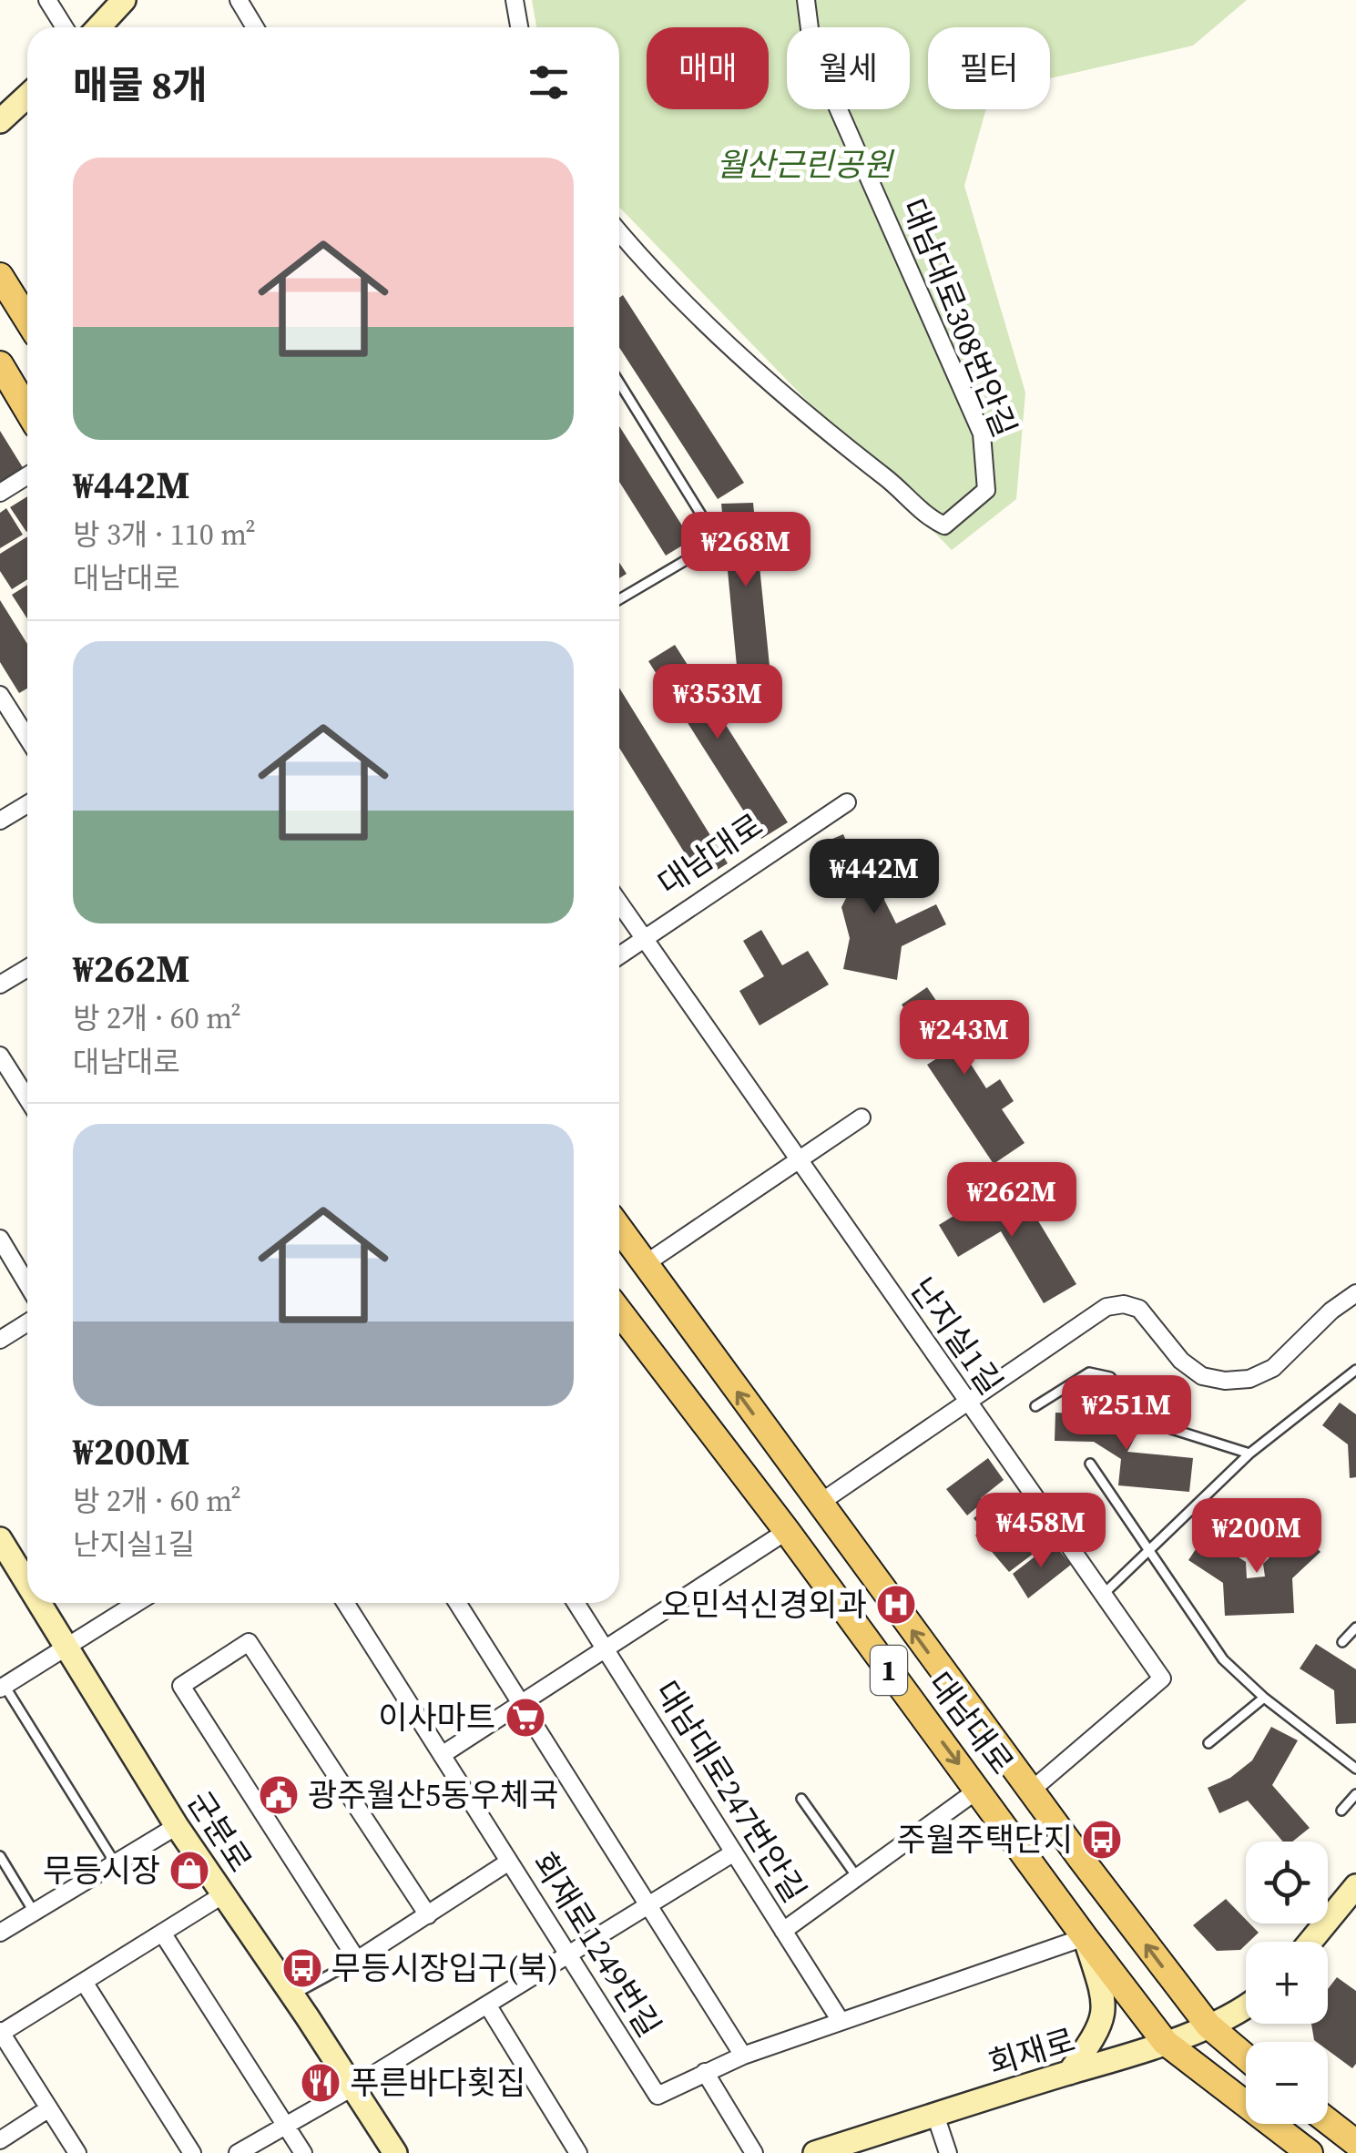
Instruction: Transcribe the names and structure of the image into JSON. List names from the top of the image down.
{
  "streets": {
    "main road": ["대남대로", "1"],
    "street": [
      "대남대로308번안길",
      "난지실1길",
      "대남대로247번안길",
      "군분로",
      "회재로1249번길",
      "회재로"
    ]
  },
  "crossings": [
    ["대남대로", "난지실1길"],
    ["대남대로", "회재로"]
  ],
  "parks": ["월산근린공원"],
  "places": {
    "hospital": ["오민석신경외과"],
    "supermarket": ["이사마트"],
    "public building": ["광주월산5동우체국"],
    "bus stop": ["주월주택단지", "무등시장입구(북)"],
    "shop": ["무등시장"],
    "restaurant": ["푸른바다횟집"]
  },
  "page": {
    "chip": ["매매", "월세", "필터"],
    "heading": "매물 8개",
    "list": [
      {
        "name": "₩442M",
        "note": "방 3개 · 110 m² · 대남대로"
      },
      {
        "name": "₩262M",
        "note": "방 2개 · 60 m² · 대남대로"
      },
      {
        "name": "₩200M",
        "note": "방 2개 · 60 m² · 난지실1길"
      }
    ],
    "price": [
      "₩268M",
      "₩353M",
      "₩442M",
      "₩243M",
      "₩262M",
      "₩251M",
      "₩458M",
      "₩200M"
    ],
    "map_buttons": ["+", "−"]
  }
}
